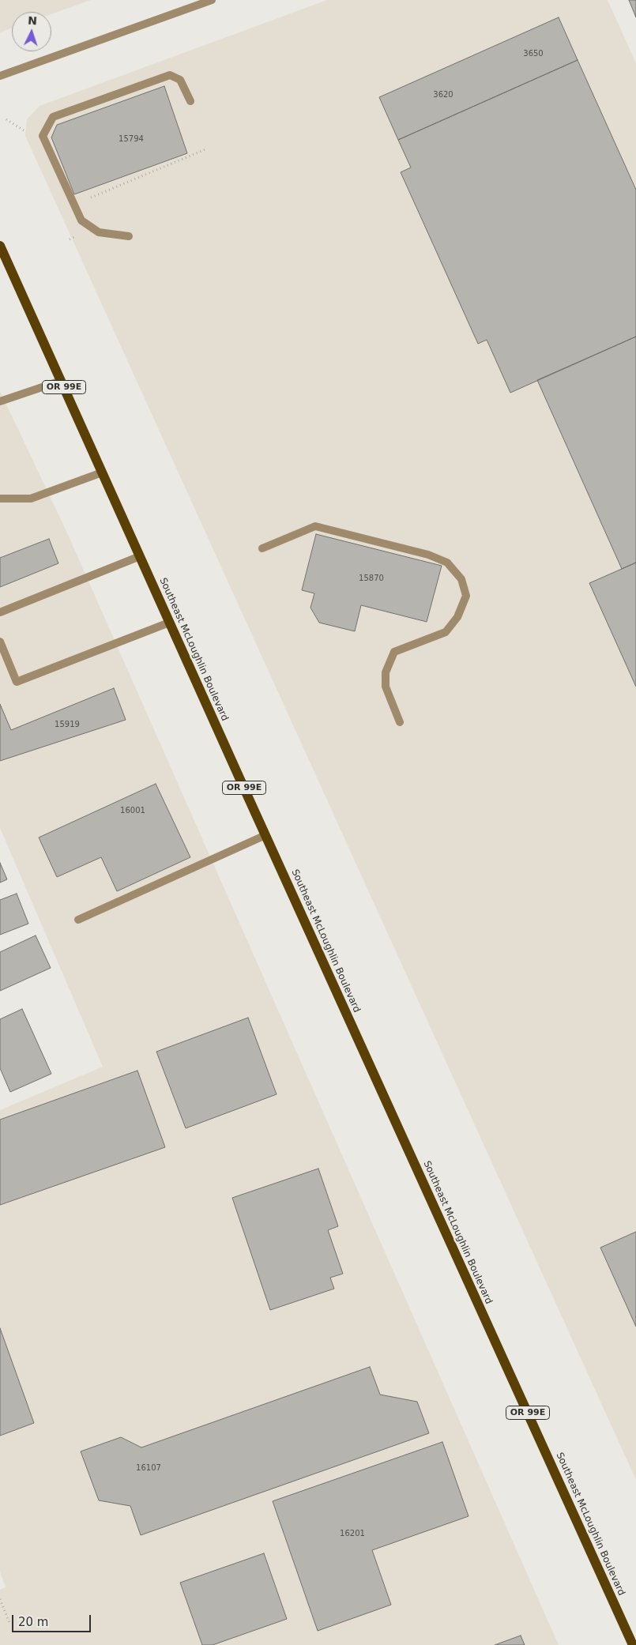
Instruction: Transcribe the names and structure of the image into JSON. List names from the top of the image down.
{
  "streets": {
    "main road": ["OR 99E", "Southeast McLoughlin Boulevard"]
  },
  "house_numbers": [
    "3650",
    "3620",
    "15794",
    "15870",
    "15919",
    "16001",
    "16107",
    "16201"
  ],
  "scale_bar": "20 m",
  "north": "top"
}
